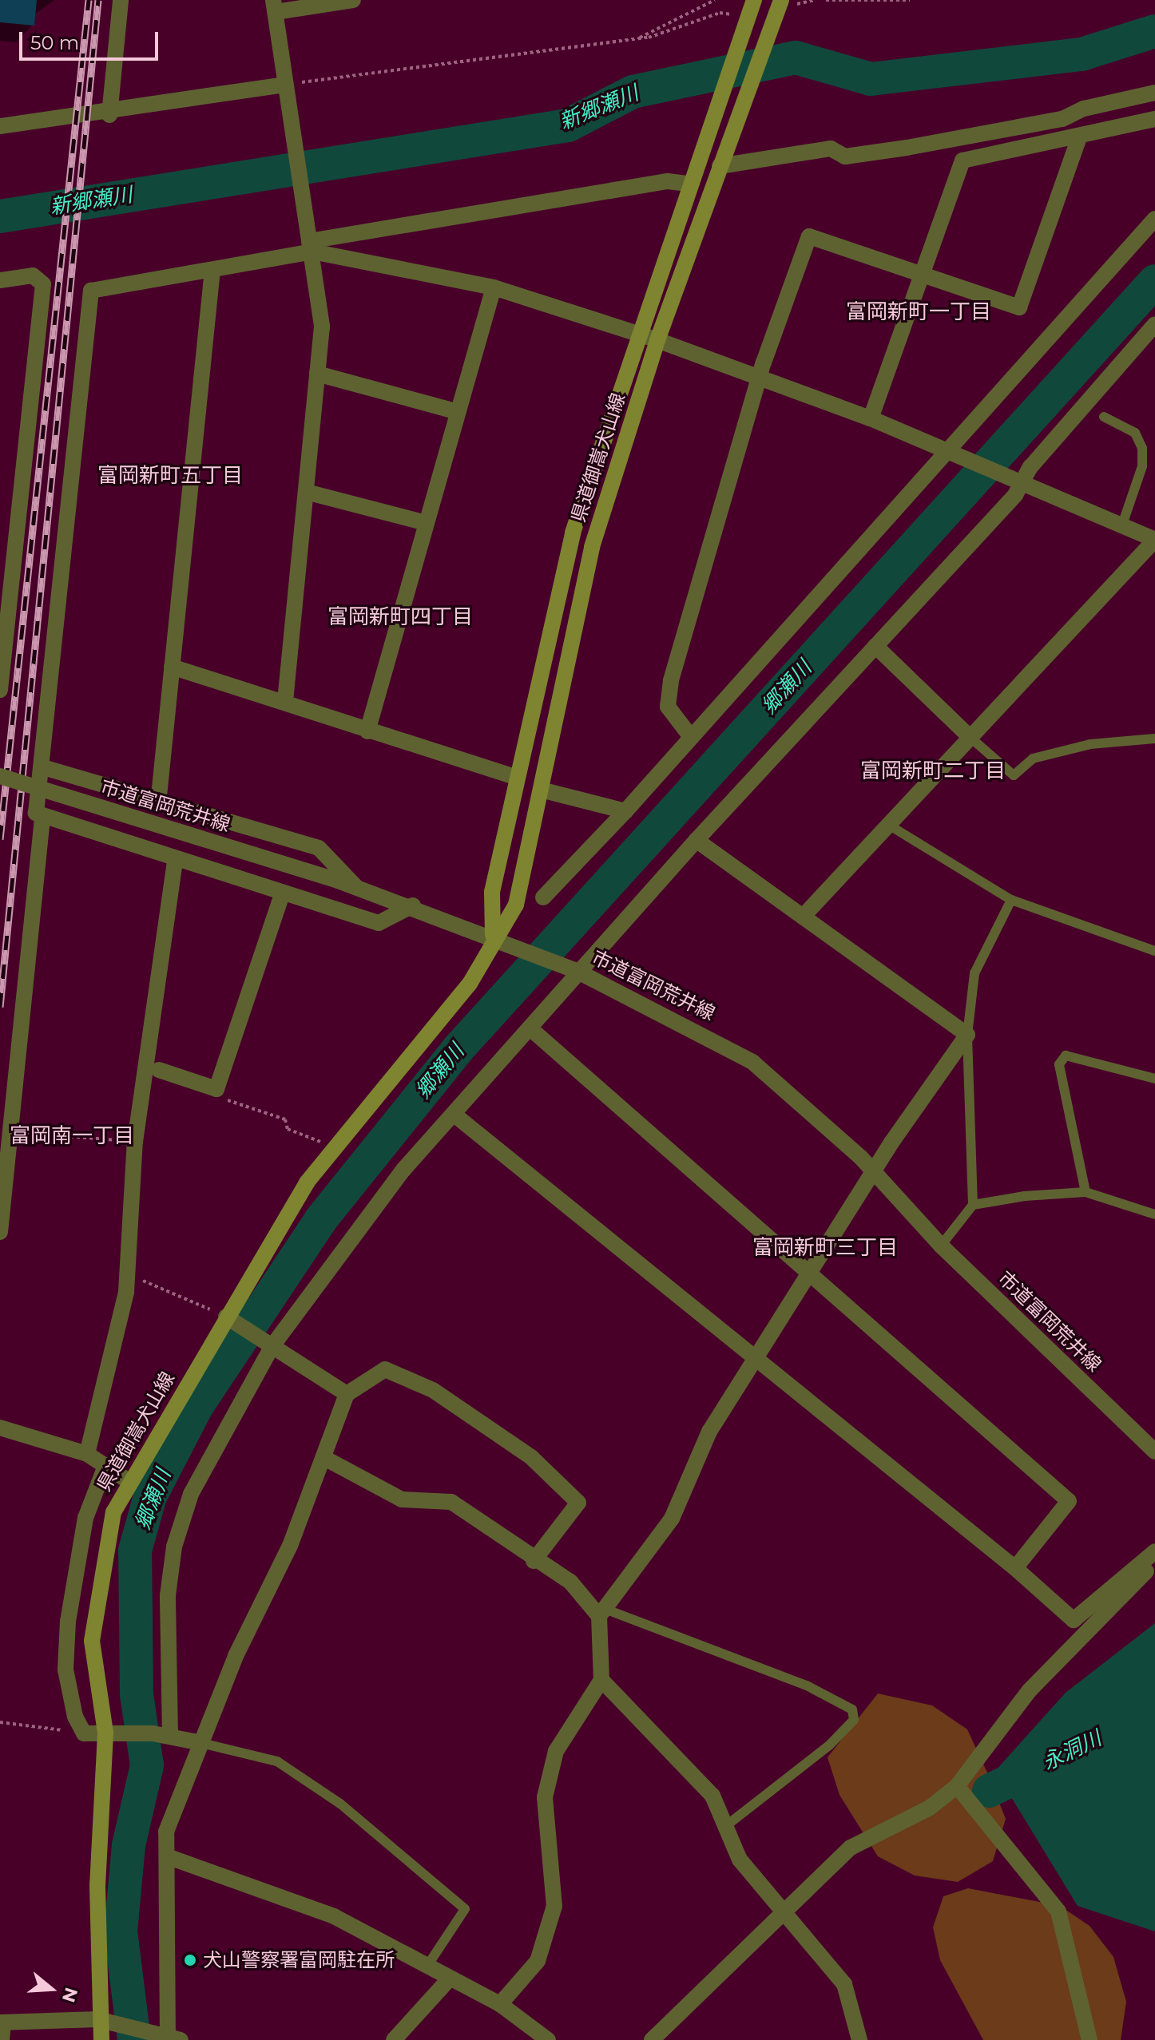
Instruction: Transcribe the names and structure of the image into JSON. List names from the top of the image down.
{
  "streets": {
    "main road": ["県道御嵩犬山線"],
    "street": ["市道富岡荒井線"]
  },
  "crossings": [
    ["県道御嵩犬山線", "市道富岡荒井線"]
  ],
  "districts": [
    "富岡新町一丁目",
    "富岡新町五丁目",
    "富岡新町四丁目",
    "富岡新町二丁目",
    "富岡南一丁目",
    "富岡新町三丁目"
  ],
  "water": ["新郷瀬川", "郷瀬川", "永洞川"],
  "places": ["犬山警察署富岡駐在所"],
  "scale_bar": "50 m",
  "north": "right"
}
